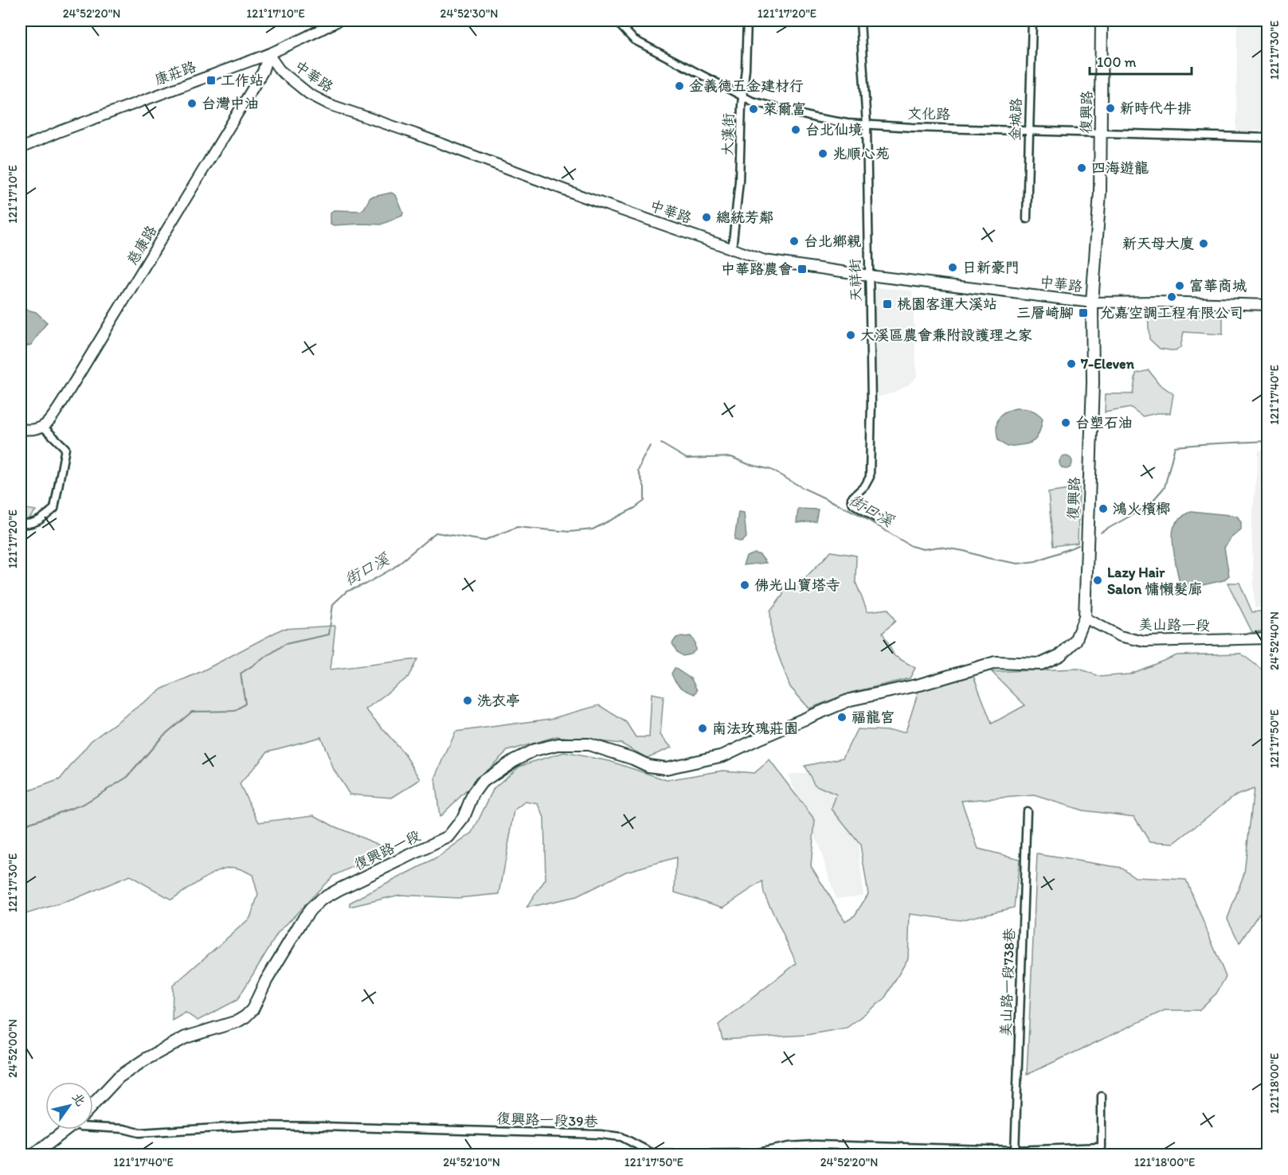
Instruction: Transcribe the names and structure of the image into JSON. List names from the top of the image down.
{
  "streets": {
    "main road": ["復興路", "復興路一段"],
    "street": [
      "康莊路",
      "中華路",
      "文化路",
      "金城路",
      "大漢街",
      "慈康路",
      "天祥街",
      "美山路一段",
      "美山路一段738巷",
      "復興路一段39巷"
    ]
  },
  "crossings": [
    ["康莊路", "中華路"],
    ["康莊路", "慈康路"],
    ["中華路", "復興路"],
    ["中華路", "大漢街"],
    ["中華路", "慈康路"],
    ["中華路", "天祥街"],
    ["復興路", "文化路"],
    ["復興路", "美山路一段"],
    ["復興路", "復興路一段"],
    ["文化路", "金城路"],
    ["文化路", "大漢街"],
    ["文化路", "天祥街"],
    ["美山路一段738巷", "復興路一段39巷"]
  ],
  "water": ["街口溪"],
  "places": {
    "transit": [
      "工作站",
      "中華路農會",
      "桃園客運大溪站",
      "三層崎腳"
    ],
    "other": [
      "金義德五金建材行",
      "台灣中油",
      "新時代牛排",
      "萊爾富",
      "台北仙境",
      "兆順心苑",
      "四海遊龍",
      "總統芳鄰",
      "台北鄉親",
      "新天母大廈",
      "日新豪門",
      "富華商城",
      "允嘉空調工程有限公司",
      "大溪區農會兼附設護理之家",
      "7-Eleven",
      "台塑石油",
      "鴻火檳榔",
      "Lazy Hair Salon 慵懶髮廊",
      "佛光山寶塔寺",
      "洗衣亭",
      "福龍宮",
      "南法玫瑰莊園"
    ]
  },
  "scale_bar": "100 m",
  "north": "top right",
  "coordinates": [
    "24°52'20\"N",
    "121°17'10\"E",
    "24°52'30\"N",
    "121°17'20\"E",
    "121°17'30\"E",
    "121°17'40\"E",
    "24°52'40\"N",
    "121°17'50\"E",
    "24°52'00\"N",
    "121°18'00\"E",
    "24°52'10\"N"
  ]
}
